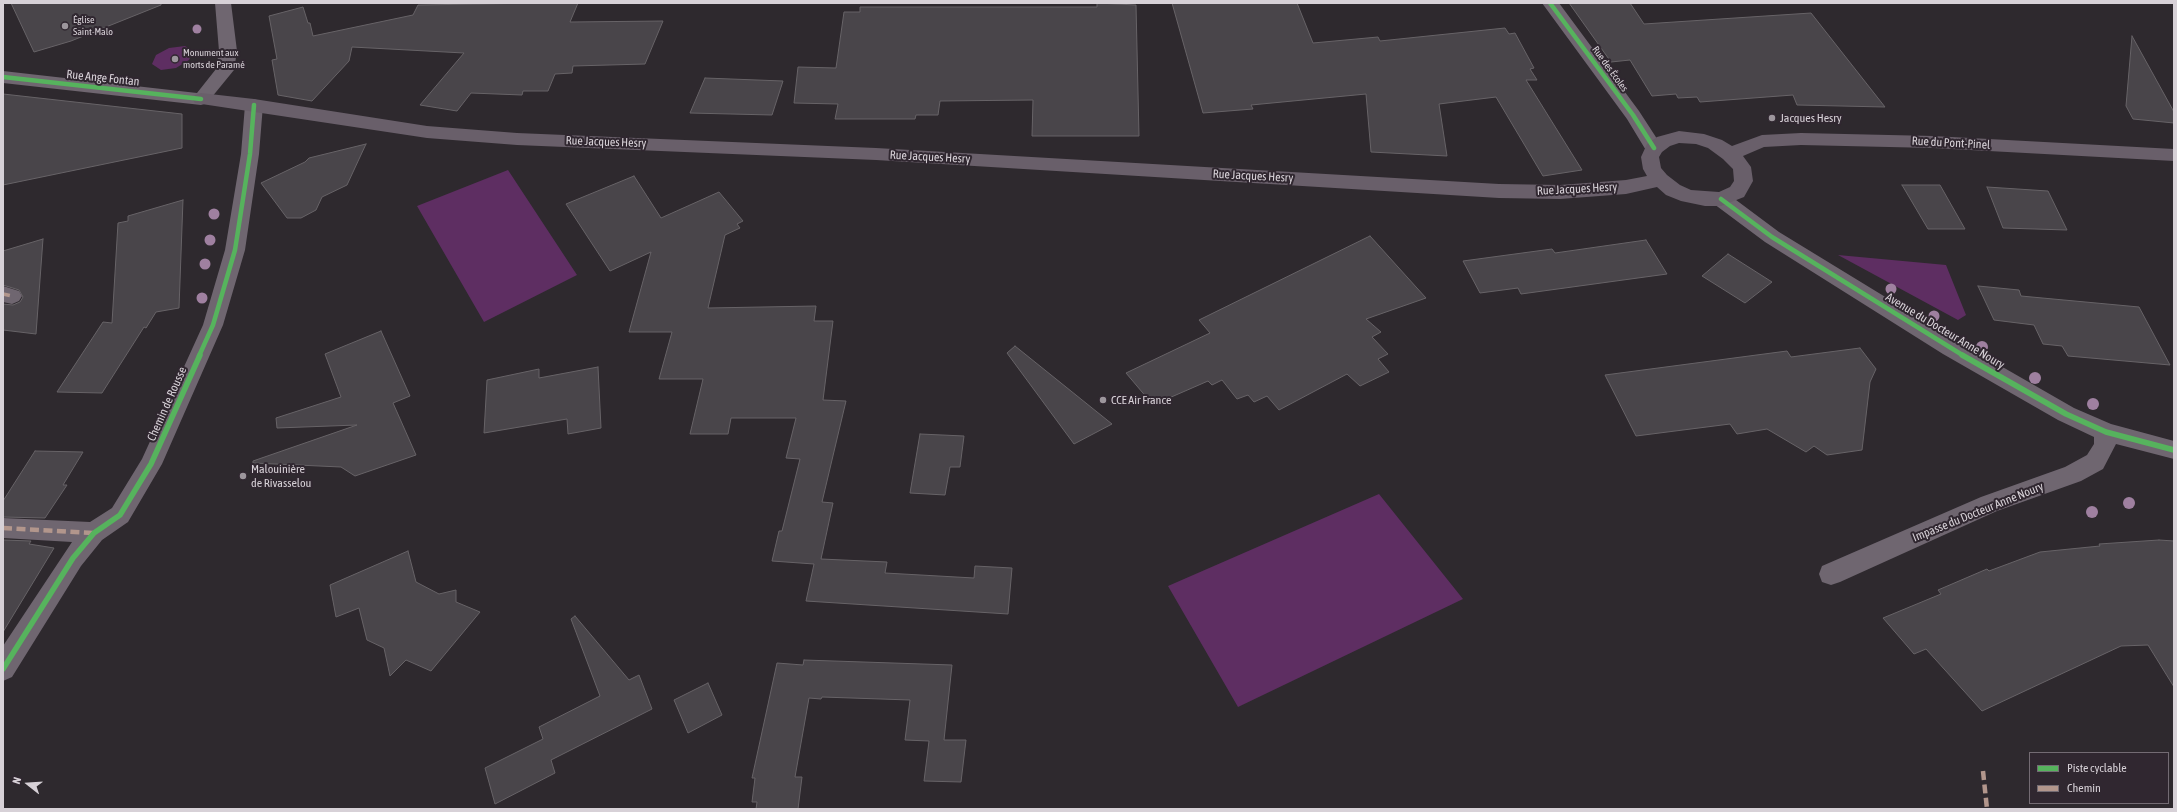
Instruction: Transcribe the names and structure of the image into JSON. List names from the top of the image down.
{
  "streets": {
    "main road": ["Rue Jacques Hesry", "Rue du Pont-Pinel"],
    "street": [
      "Rue des Écoles",
      "Rue Ange Fontan",
      "Avenue du Docteur Anne Noury",
      "Chemin de Rousse",
      "Impasse du Docteur Anne Noury"
    ]
  },
  "crossings": [
    ["Rue des Écoles", "Rue Jacques Hesry"],
    ["Rue des Écoles", "Rue du Pont-Pinel"],
    ["Rue des Écoles", "Avenue du Docteur Anne Noury"],
    ["Rue Ange Fontan", "Rue Jacques Hesry"],
    ["Rue Jacques Hesry", "Rue du Pont-Pinel"],
    ["Rue Jacques Hesry", "Avenue du Docteur Anne Noury"],
    ["Rue Jacques Hesry", "Chemin de Rousse"],
    ["Rue du Pont-Pinel", "Avenue du Docteur Anne Noury"],
    ["Avenue du Docteur Anne Noury", "Impasse du Docteur Anne Noury"]
  ],
  "places": [
    "Église Saint-Malo",
    "Monument aux morts de Paramé",
    "Jacques Hesry",
    "CCE Air France",
    "Malouinière de Rivasselou"
  ],
  "legend": ["Piste cyclable", "Chemin"],
  "north": "left"
}
